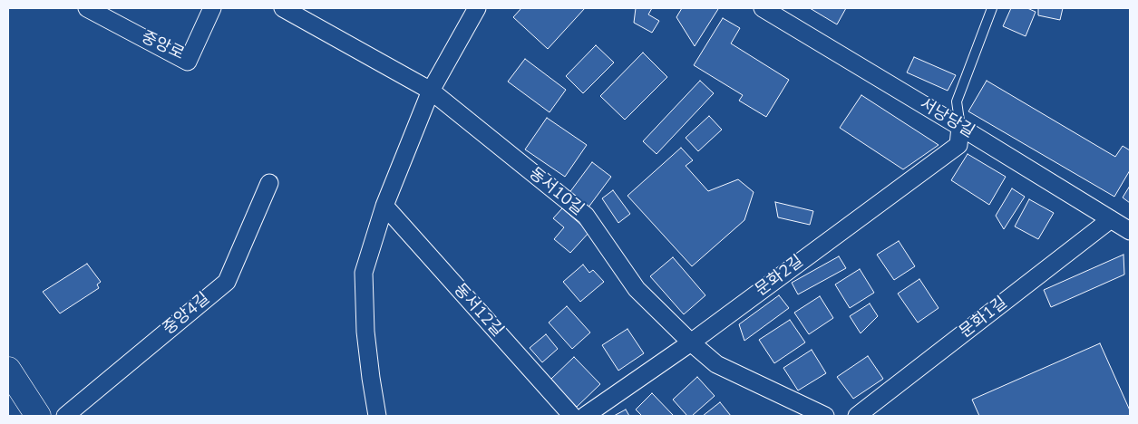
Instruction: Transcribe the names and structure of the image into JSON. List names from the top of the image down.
{
  "streets": {
    "street": [
      "중앙로",
      "서낭당길",
      "동서10길",
      "문화2길",
      "동서12길",
      "중앙4길",
      "문화1길"
    ]
  },
  "crossings": [
    ["서낭당길", "문화2길"],
    ["서낭당길", "문화1길"],
    ["동서10길", "문화2길"]
  ]
}
